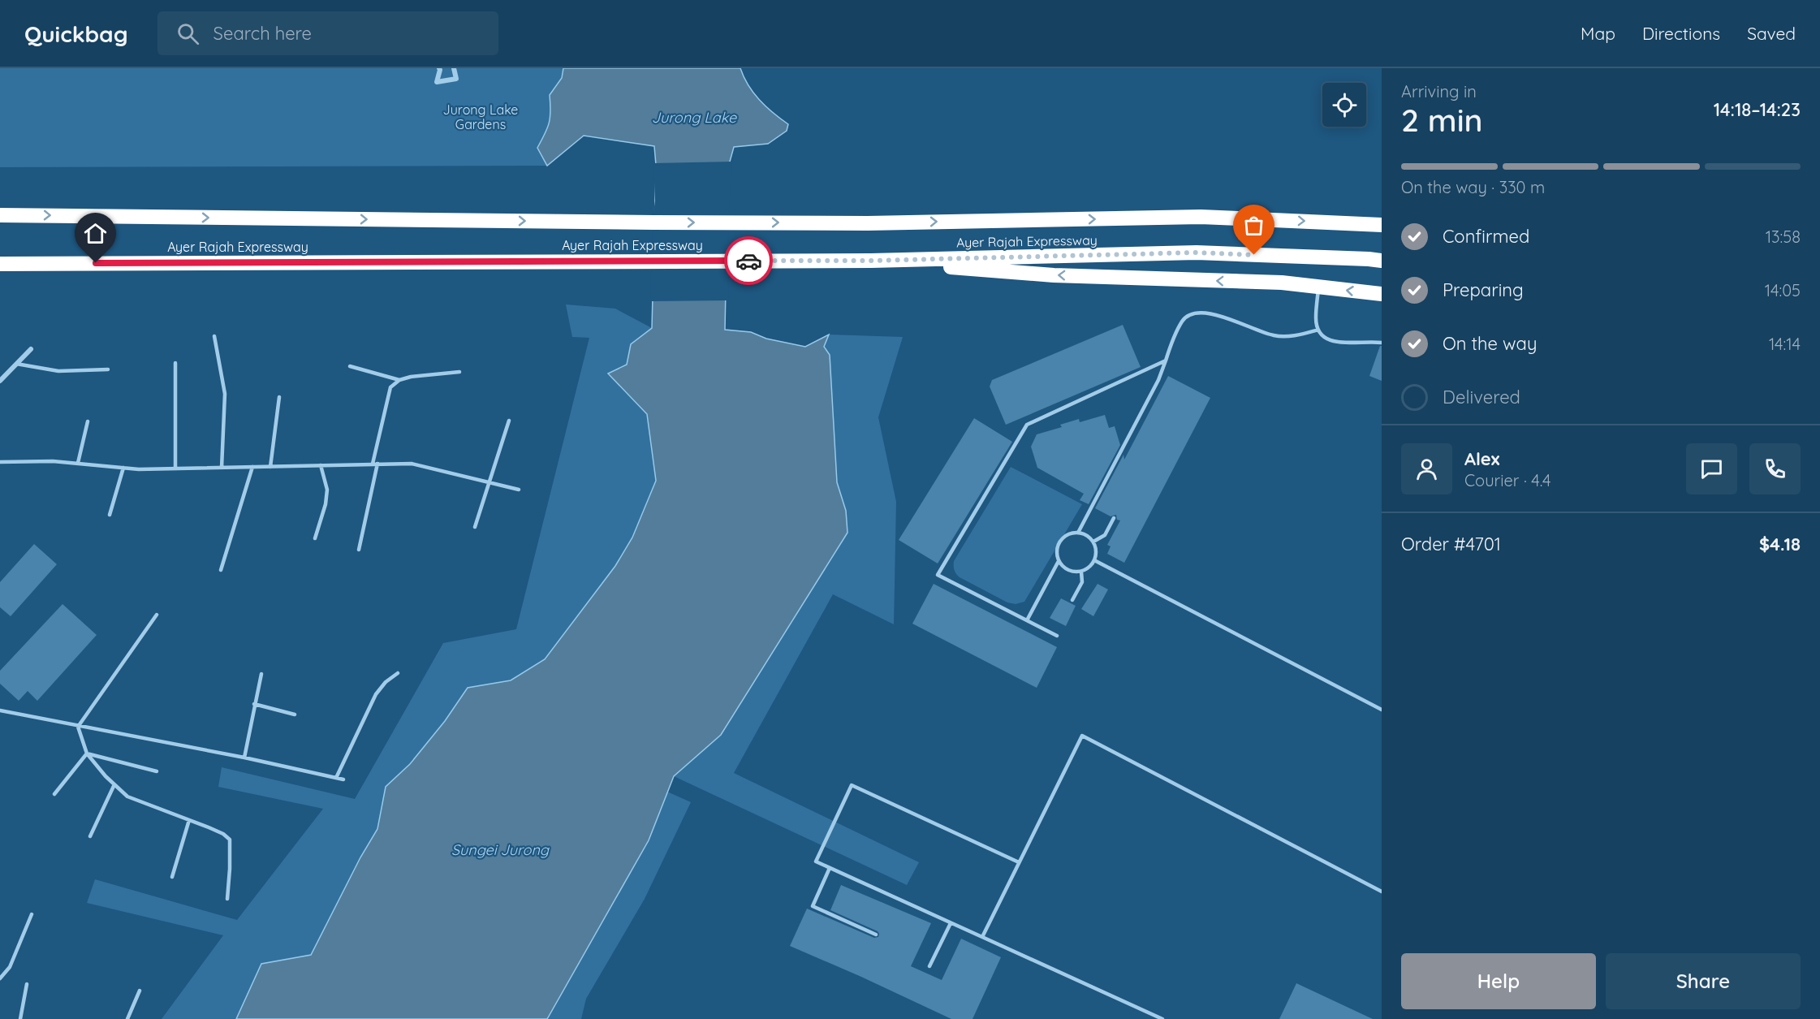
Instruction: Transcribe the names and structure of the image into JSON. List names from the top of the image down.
{
  "streets": {
    "highway": ["Ayer Rajah Expressway"]
  },
  "water": ["Jurong Lake", "Sungei Jurong"],
  "parks": ["Jurong Lake Gardens"],
  "page": {
    "header": "Quickbag",
    "search": "Search here",
    "nav": ["Map", "Directions", "Saved"],
    "heading": ["2 min", "Arriving in", "14:18–14:23"],
    "panel": [
      "Alex",
      "Courier · 4.4",
      "Order #4701",
      "$4.18"
    ],
    "bar": "On the way · 330 m",
    "list": [
      ["Confirmed", "13:58"],
      ["Preparing", "14:05"],
      ["On the way", "14:14"],
      "Delivered"
    ],
    "buttons": ["Help", "Share"]
  }
}
